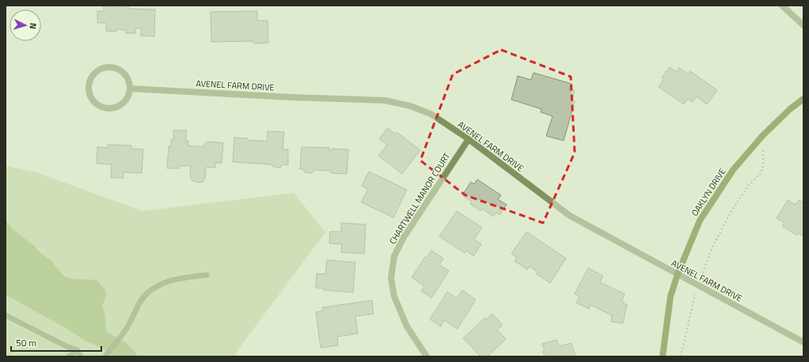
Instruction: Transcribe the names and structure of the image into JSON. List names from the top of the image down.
{
  "streets": {
    "street": ["AVENEL FARM DRIVE", "OAKLYN DRIVE", "CHARTWELL MANOR COURT"]
  },
  "crossings": [
    ["AVENEL FARM DRIVE", "OAKLYN DRIVE"],
    ["AVENEL FARM DRIVE", "CHARTWELL MANOR COURT"]
  ],
  "scale_bar": "50 m",
  "north": "right"
}
